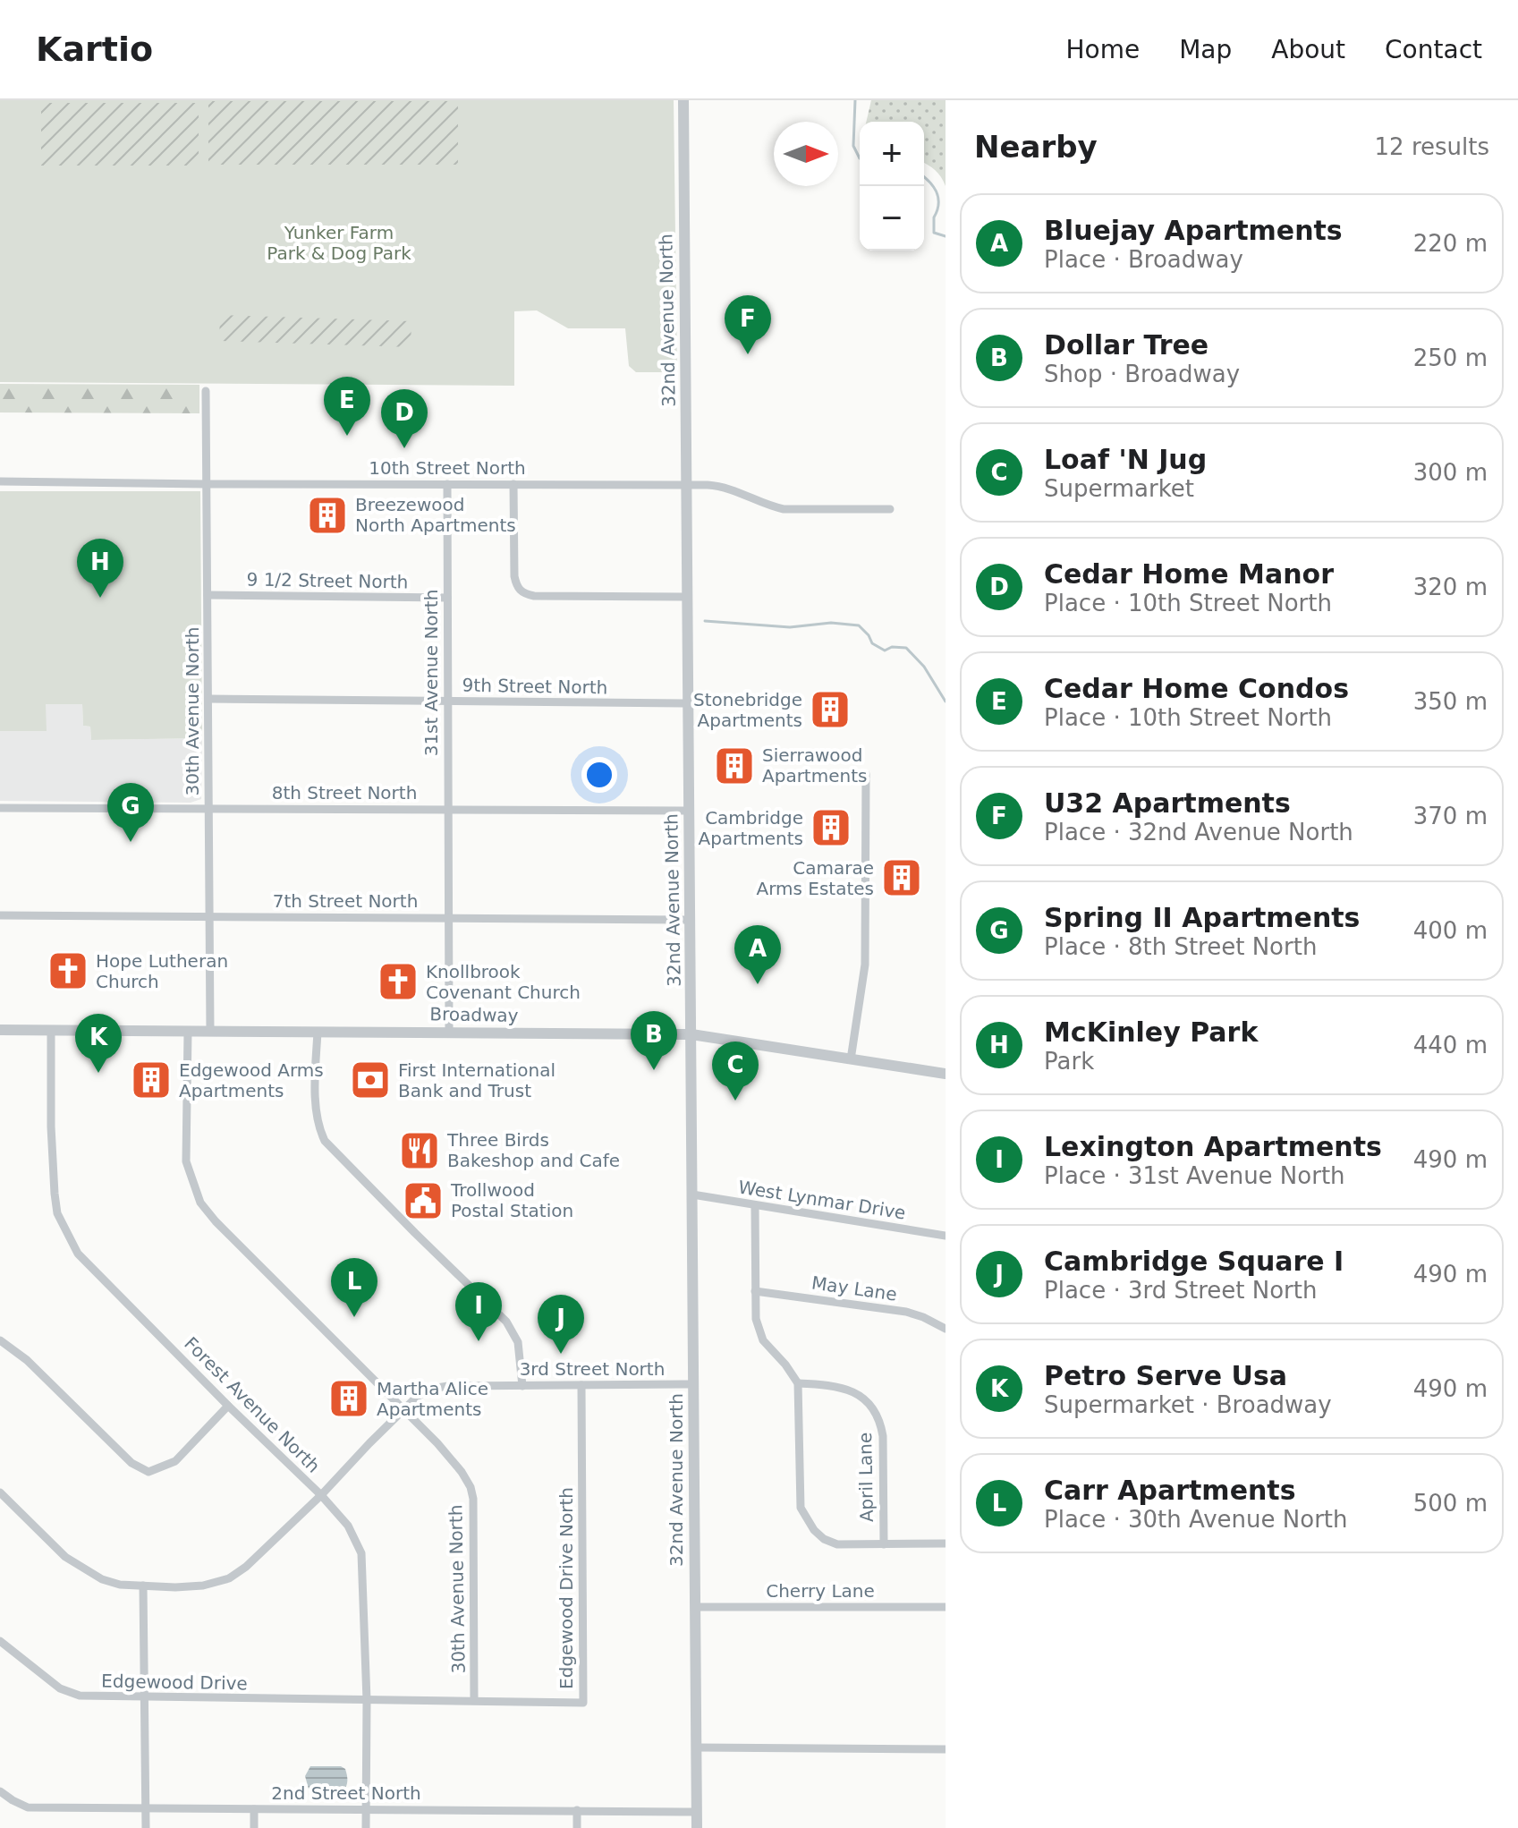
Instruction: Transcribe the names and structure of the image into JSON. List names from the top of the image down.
{
  "streets": {
    "street": [
      "32nd Avenue North",
      "10th Street North",
      "9 1/2 Street North",
      "31st Avenue North",
      "9th Street North",
      "30th Avenue North",
      "8th Street North",
      "7th Street North",
      "Broadway",
      "West Lynmar Drive",
      "May Lane",
      "3rd Street North",
      "Forest Avenue North",
      "April Lane",
      "Edgewood Drive North",
      "Cherry Lane",
      "Edgewood Drive",
      "2nd Street North"
    ]
  },
  "crossings": [
    ["32nd Avenue North", "10th Street North"],
    ["32nd Avenue North", "9th Street North"],
    ["32nd Avenue North", "8th Street North"],
    ["32nd Avenue North", "7th Street North"],
    ["32nd Avenue North", "Broadway"],
    ["32nd Avenue North", "West Lynmar Drive"],
    ["32nd Avenue North", "3rd Street North"],
    ["32nd Avenue North", "Cherry Lane"],
    ["32nd Avenue North", "2nd Street North"],
    ["10th Street North", "31st Avenue North"],
    ["10th Street North", "30th Avenue North"],
    ["9 1/2 Street North", "31st Avenue North"],
    ["9 1/2 Street North", "30th Avenue North"],
    ["31st Avenue North", "9th Street North"],
    ["31st Avenue North", "8th Street North"],
    ["31st Avenue North", "7th Street North"],
    ["31st Avenue North", "Broadway"],
    ["9th Street North", "30th Avenue North"],
    ["30th Avenue North", "8th Street North"],
    ["30th Avenue North", "7th Street North"],
    ["30th Avenue North", "Broadway"],
    ["30th Avenue North", "3rd Street North"],
    ["30th Avenue North", "Edgewood Drive North"],
    ["Broadway", "Forest Avenue North"],
    ["3rd Street North", "Forest Avenue North"],
    ["3rd Street North", "Edgewood Drive North"],
    ["Forest Avenue North", "Edgewood Drive North"],
    ["Forest Avenue North", "Edgewood Drive"],
    ["Forest Avenue North", "2nd Street North"],
    ["Edgewood Drive North", "Edgewood Drive"]
  ],
  "parks": ["Yunker Farm Park & Dog Park"],
  "places": {
    "building": [
      "Breezewood North Apartments",
      "Stonebridge Apartments",
      "Sierrawood Apartments",
      "Cambridge Apartments",
      "Camarae Arms Estates",
      "Edgewood Arms Apartments",
      "Martha Alice Apartments"
    ],
    "church": ["Hope Lutheran Church", "Knollbrook Covenant Church"],
    "bank": ["First International Bank and Trust"],
    "restaurant": ["Three Birds Bakeshop and Cafe"],
    "public building": ["Trollwood Postal Station"]
  },
  "north": "right",
  "page": {
    "header": "Kartio",
    "nav": [
      "Home",
      "Map",
      "About",
      "Contact"
    ],
    "heading": ["Nearby", "12 results"],
    "map_buttons": ["+", "−"],
    "list": [
      {
        "mark": "A",
        "name": "Bluejay Apartments",
        "note": "Place · Broadway",
        "value": "220 m"
      },
      {
        "mark": "B",
        "name": "Dollar Tree",
        "note": "Shop · Broadway",
        "value": "250 m"
      },
      {
        "mark": "C",
        "name": "Loaf 'N Jug",
        "note": "Supermarket",
        "value": "300 m"
      },
      {
        "mark": "D",
        "name": "Cedar Home Manor",
        "note": "Place · 10th Street North",
        "value": "320 m"
      },
      {
        "mark": "E",
        "name": "Cedar Home Condos",
        "note": "Place · 10th Street North",
        "value": "350 m"
      },
      {
        "mark": "F",
        "name": "U32 Apartments",
        "note": "Place · 32nd Avenue North",
        "value": "370 m"
      },
      {
        "mark": "G",
        "name": "Spring II Apartments",
        "note": "Place · 8th Street North",
        "value": "400 m"
      },
      {
        "mark": "H",
        "name": "McKinley Park",
        "note": "Park",
        "value": "440 m"
      },
      {
        "mark": "I",
        "name": "Lexington Apartments",
        "note": "Place · 31st Avenue North",
        "value": "490 m"
      },
      {
        "mark": "J",
        "name": "Cambridge Square I",
        "note": "Place · 3rd Street North",
        "value": "490 m"
      },
      {
        "mark": "K",
        "name": "Petro Serve Usa",
        "note": "Supermarket · Broadway",
        "value": "490 m"
      },
      {
        "mark": "L",
        "name": "Carr Apartments",
        "note": "Place · 30th Avenue North",
        "value": "500 m"
      }
    ],
    "pins": [
      "F",
      "E",
      "D",
      "H",
      "G",
      "A",
      "B",
      "K",
      "C",
      "L",
      "I",
      "J"
    ]
  }
}
